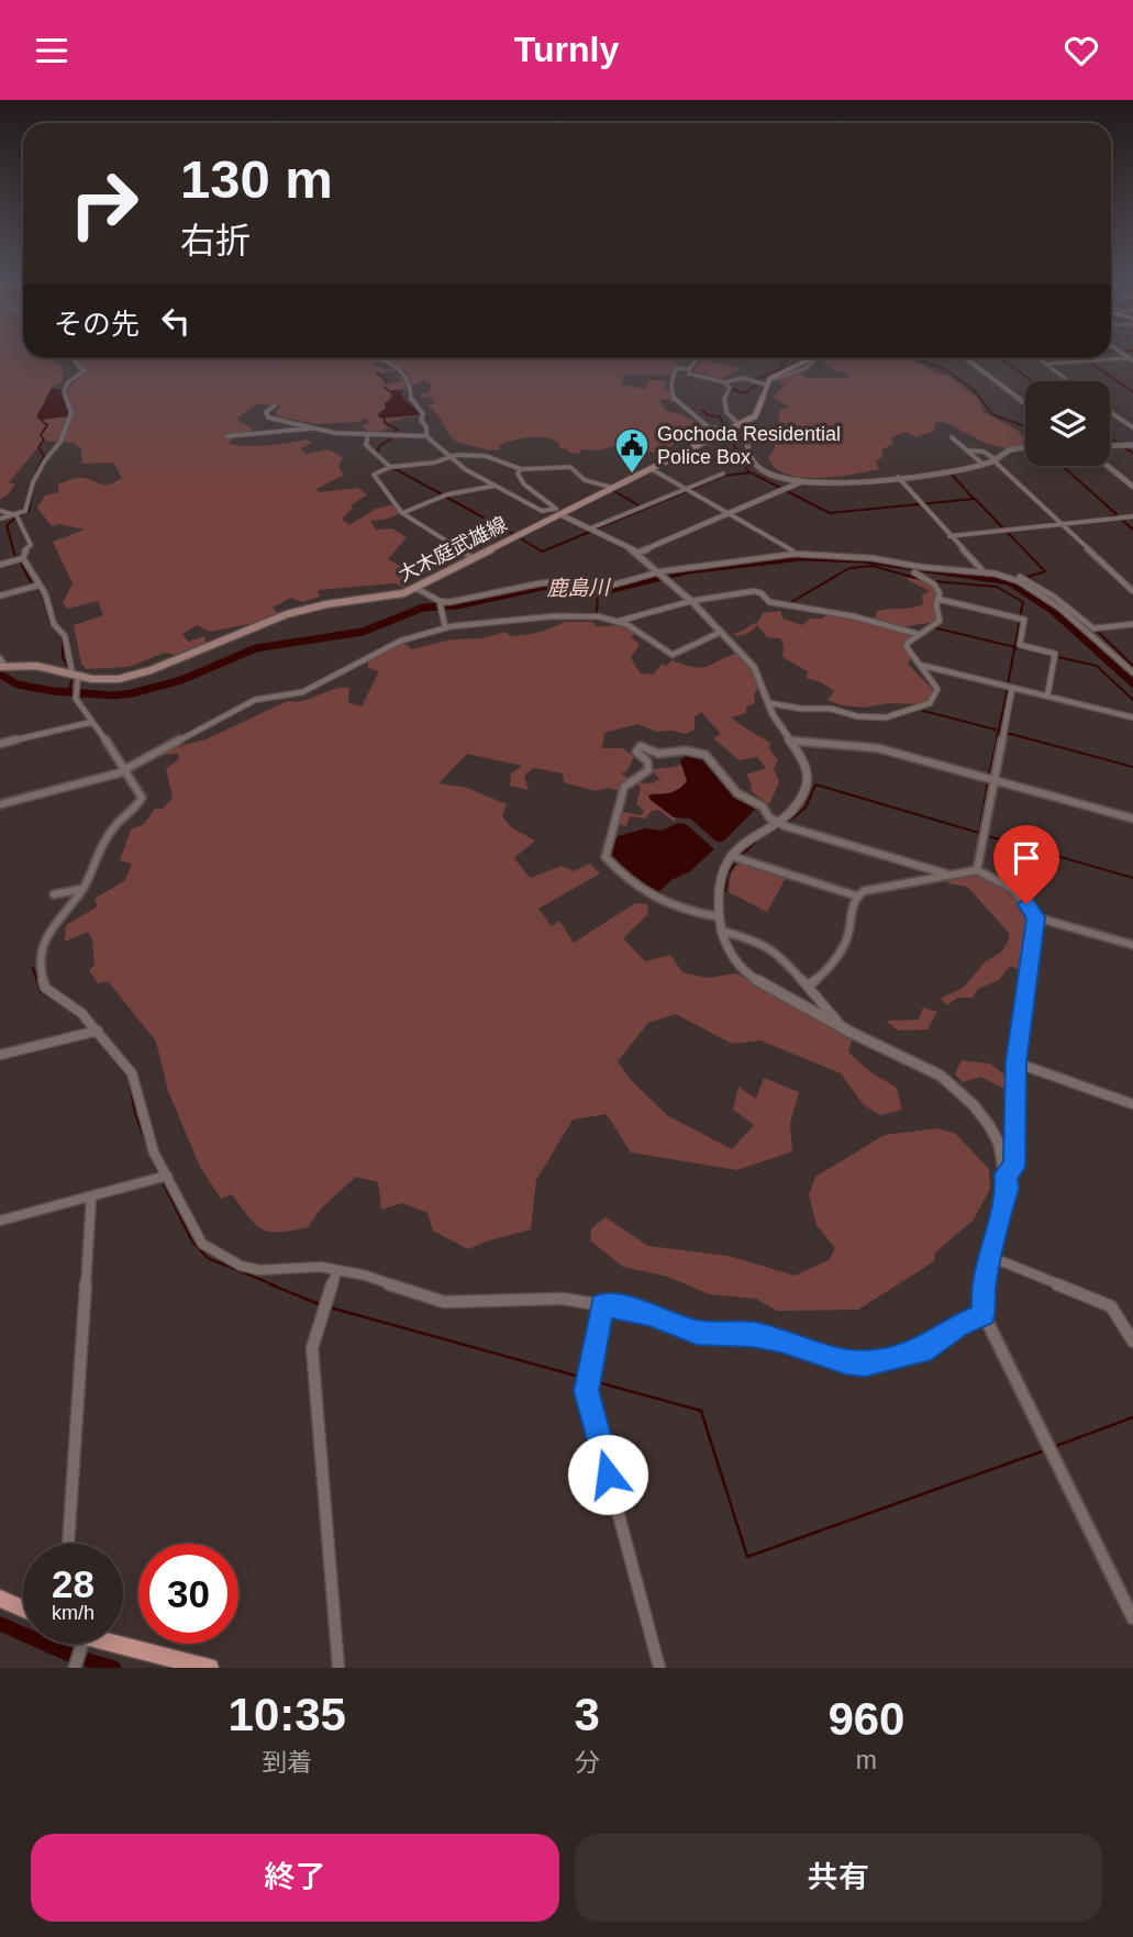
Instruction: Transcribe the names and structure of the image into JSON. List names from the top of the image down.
{
  "streets": {
    "main road": ["大木庭武雄線"]
  },
  "water": ["鹿島川"],
  "places": {
    "public building": ["Gochoda Residential Police Box"]
  },
  "page": {
    "header": "Turnly",
    "turn": ["130 m", "右折"],
    "then": "その先",
    "speed": "28 km/h",
    "limit": "30",
    "eta": [
      "10:35",
      "到着",
      "3",
      "分",
      "960",
      "m"
    ],
    "buttons": ["終了", "共有"]
  }
}
